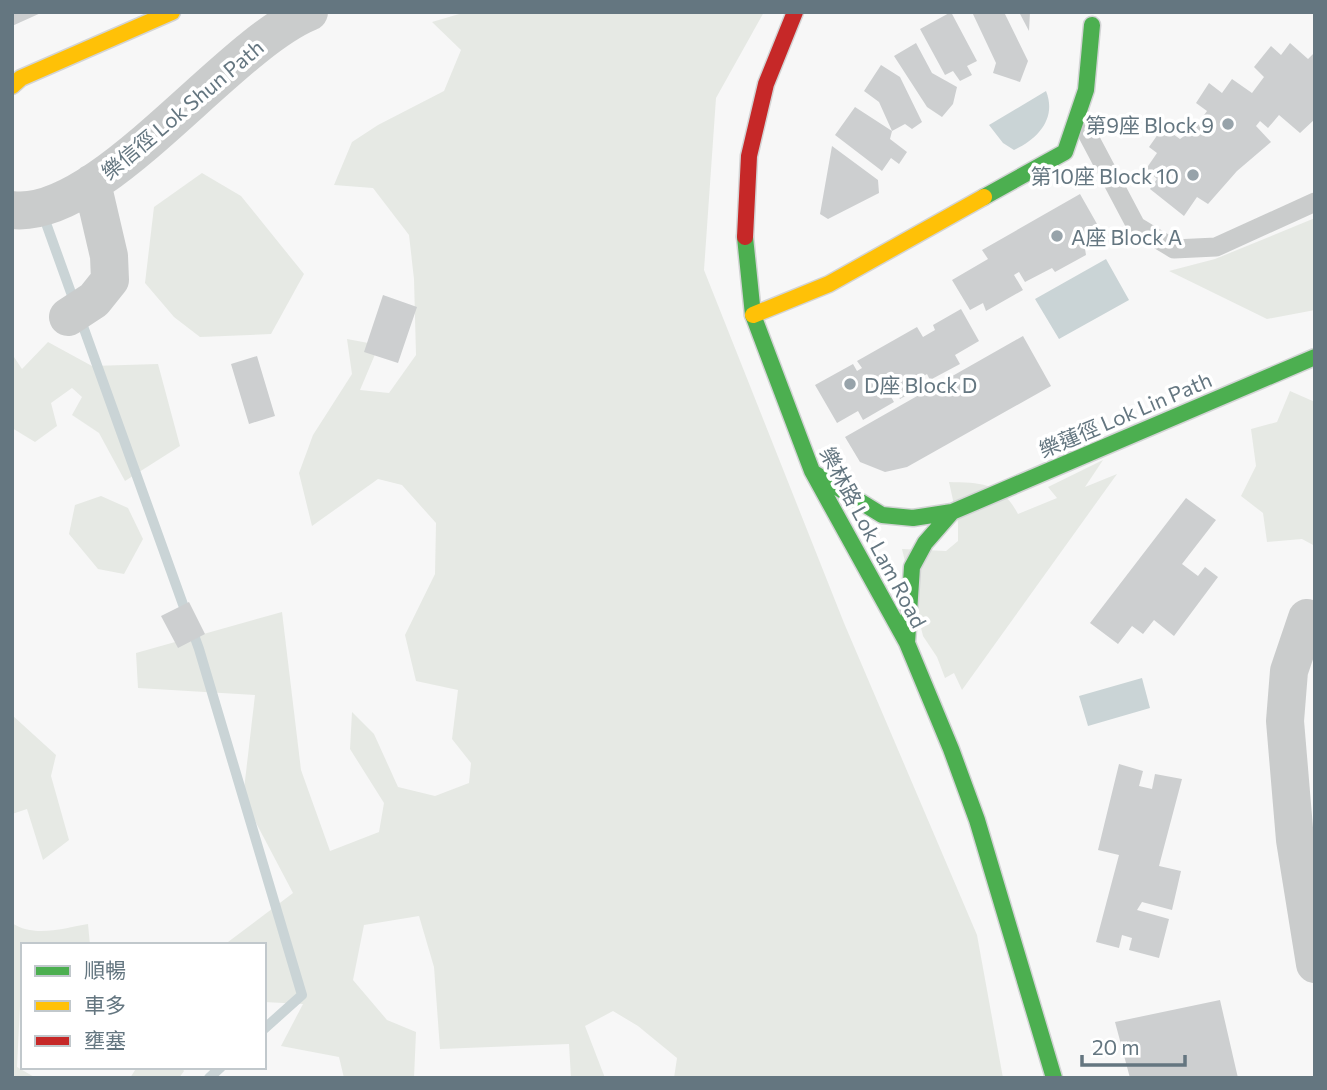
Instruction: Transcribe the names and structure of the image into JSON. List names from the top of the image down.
{
  "streets": {
    "street": ["樂信徑 Lok Shun Path", "樂蓮徑 Lok Lin Path", "樂林路 Lok Lam Road"]
  },
  "crossings": [
    ["樂蓮徑 Lok Lin Path", "樂林路 Lok Lam Road"]
  ],
  "places": [
    "第9座 Block 9",
    "第10座 Block 10",
    "A座 Block A",
    "D座 Block D"
  ],
  "legend": ["順暢", "車多", "壅塞"],
  "scale_bar": "20 m"
}
